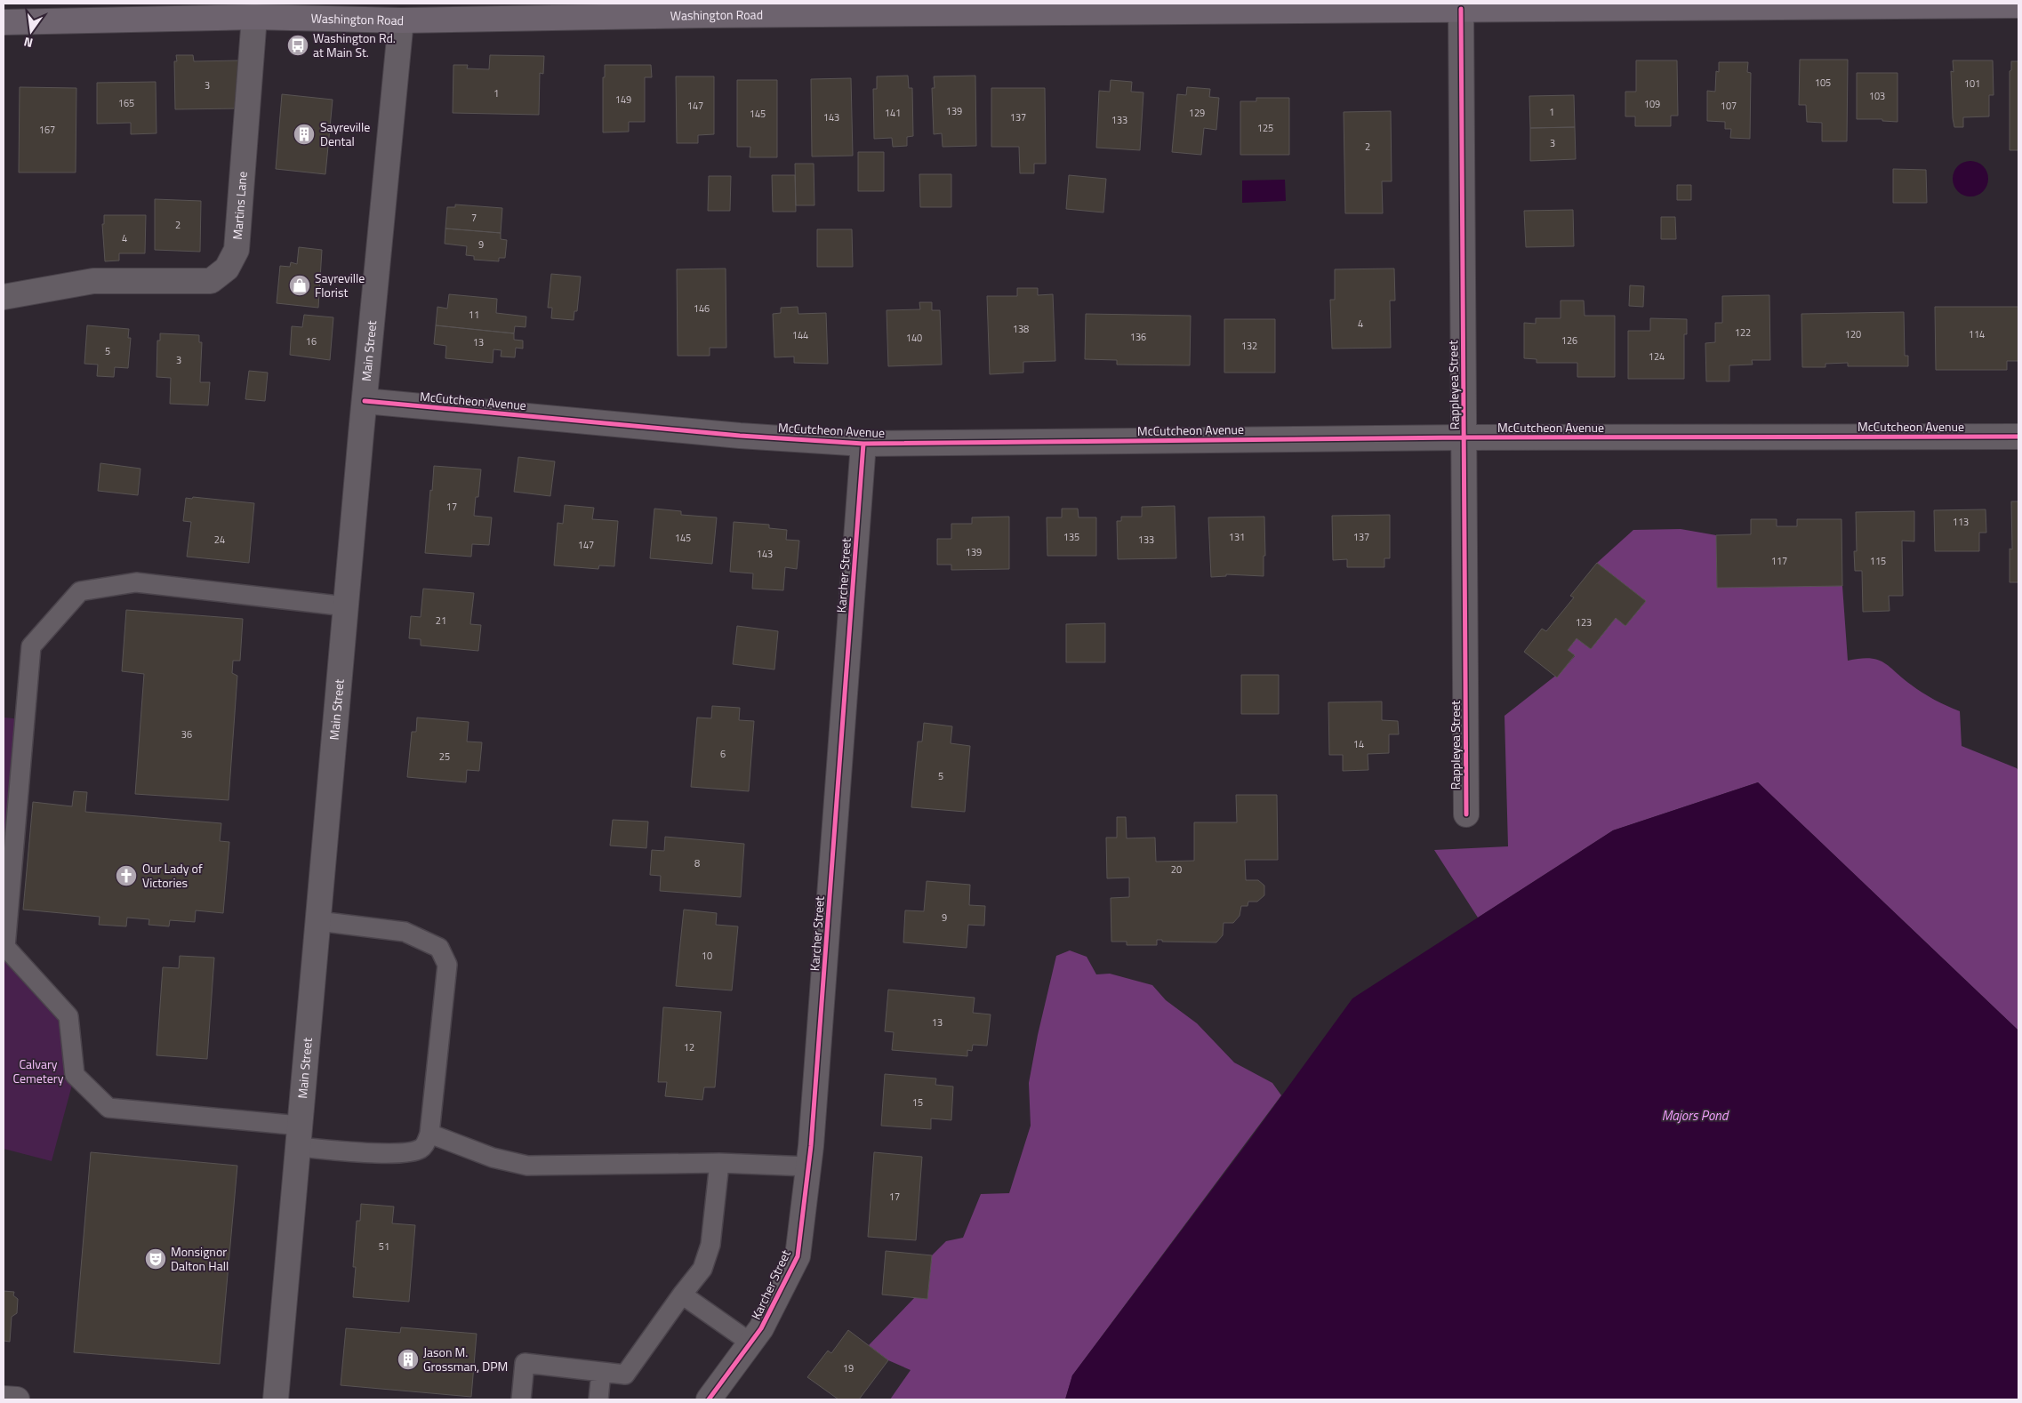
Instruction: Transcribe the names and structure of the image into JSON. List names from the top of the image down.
{
  "streets": {
    "main road": ["Washington Road"],
    "street": [
      "Martins Lane",
      "Main Street",
      "Rappleyea Street",
      "McCutcheon Avenue",
      "Karcher Street"
    ]
  },
  "crossings": [
    ["Washington Road", "Martins Lane"],
    ["Washington Road", "Main Street"],
    ["Washington Road", "Rappleyea Street"],
    ["Main Street", "McCutcheon Avenue"],
    ["Rappleyea Street", "McCutcheon Avenue"],
    ["McCutcheon Avenue", "Karcher Street"]
  ],
  "water": ["Majors Pond"],
  "parks": ["Calvary Cemetery"],
  "places": {
    "bus stop": ["Washington Rd. at Main St."],
    "building": ["Sayreville Dental", "Jason M. Grossman, DPM"],
    "shop": ["Sayreville Florist"],
    "church": ["Our Lady of Victories"],
    "theatre": ["Monsignor Dalton Hall"]
  },
  "house_numbers": [
    "105",
    "101",
    "3",
    "1",
    "103",
    "149",
    "165",
    "109",
    "147",
    "107",
    "139",
    "1",
    "141",
    "129",
    "145",
    "143",
    "137",
    "133",
    "125",
    "167",
    "3",
    "2",
    "7",
    "2",
    "4",
    "9",
    "146",
    "11",
    "4",
    "138",
    "122",
    "120",
    "114",
    "144",
    "136",
    "140",
    "126",
    "16",
    "13",
    "132",
    "5",
    "124",
    "3",
    "17",
    "113",
    "135",
    "131",
    "137",
    "145",
    "24",
    "133",
    "147",
    "139",
    "143",
    "117",
    "115",
    "21",
    "123",
    "36",
    "14",
    "6",
    "25",
    "5",
    "8",
    "20",
    "9",
    "10",
    "13",
    "12",
    "15",
    "17",
    "51",
    "19"
  ],
  "north": "bottom"
}
